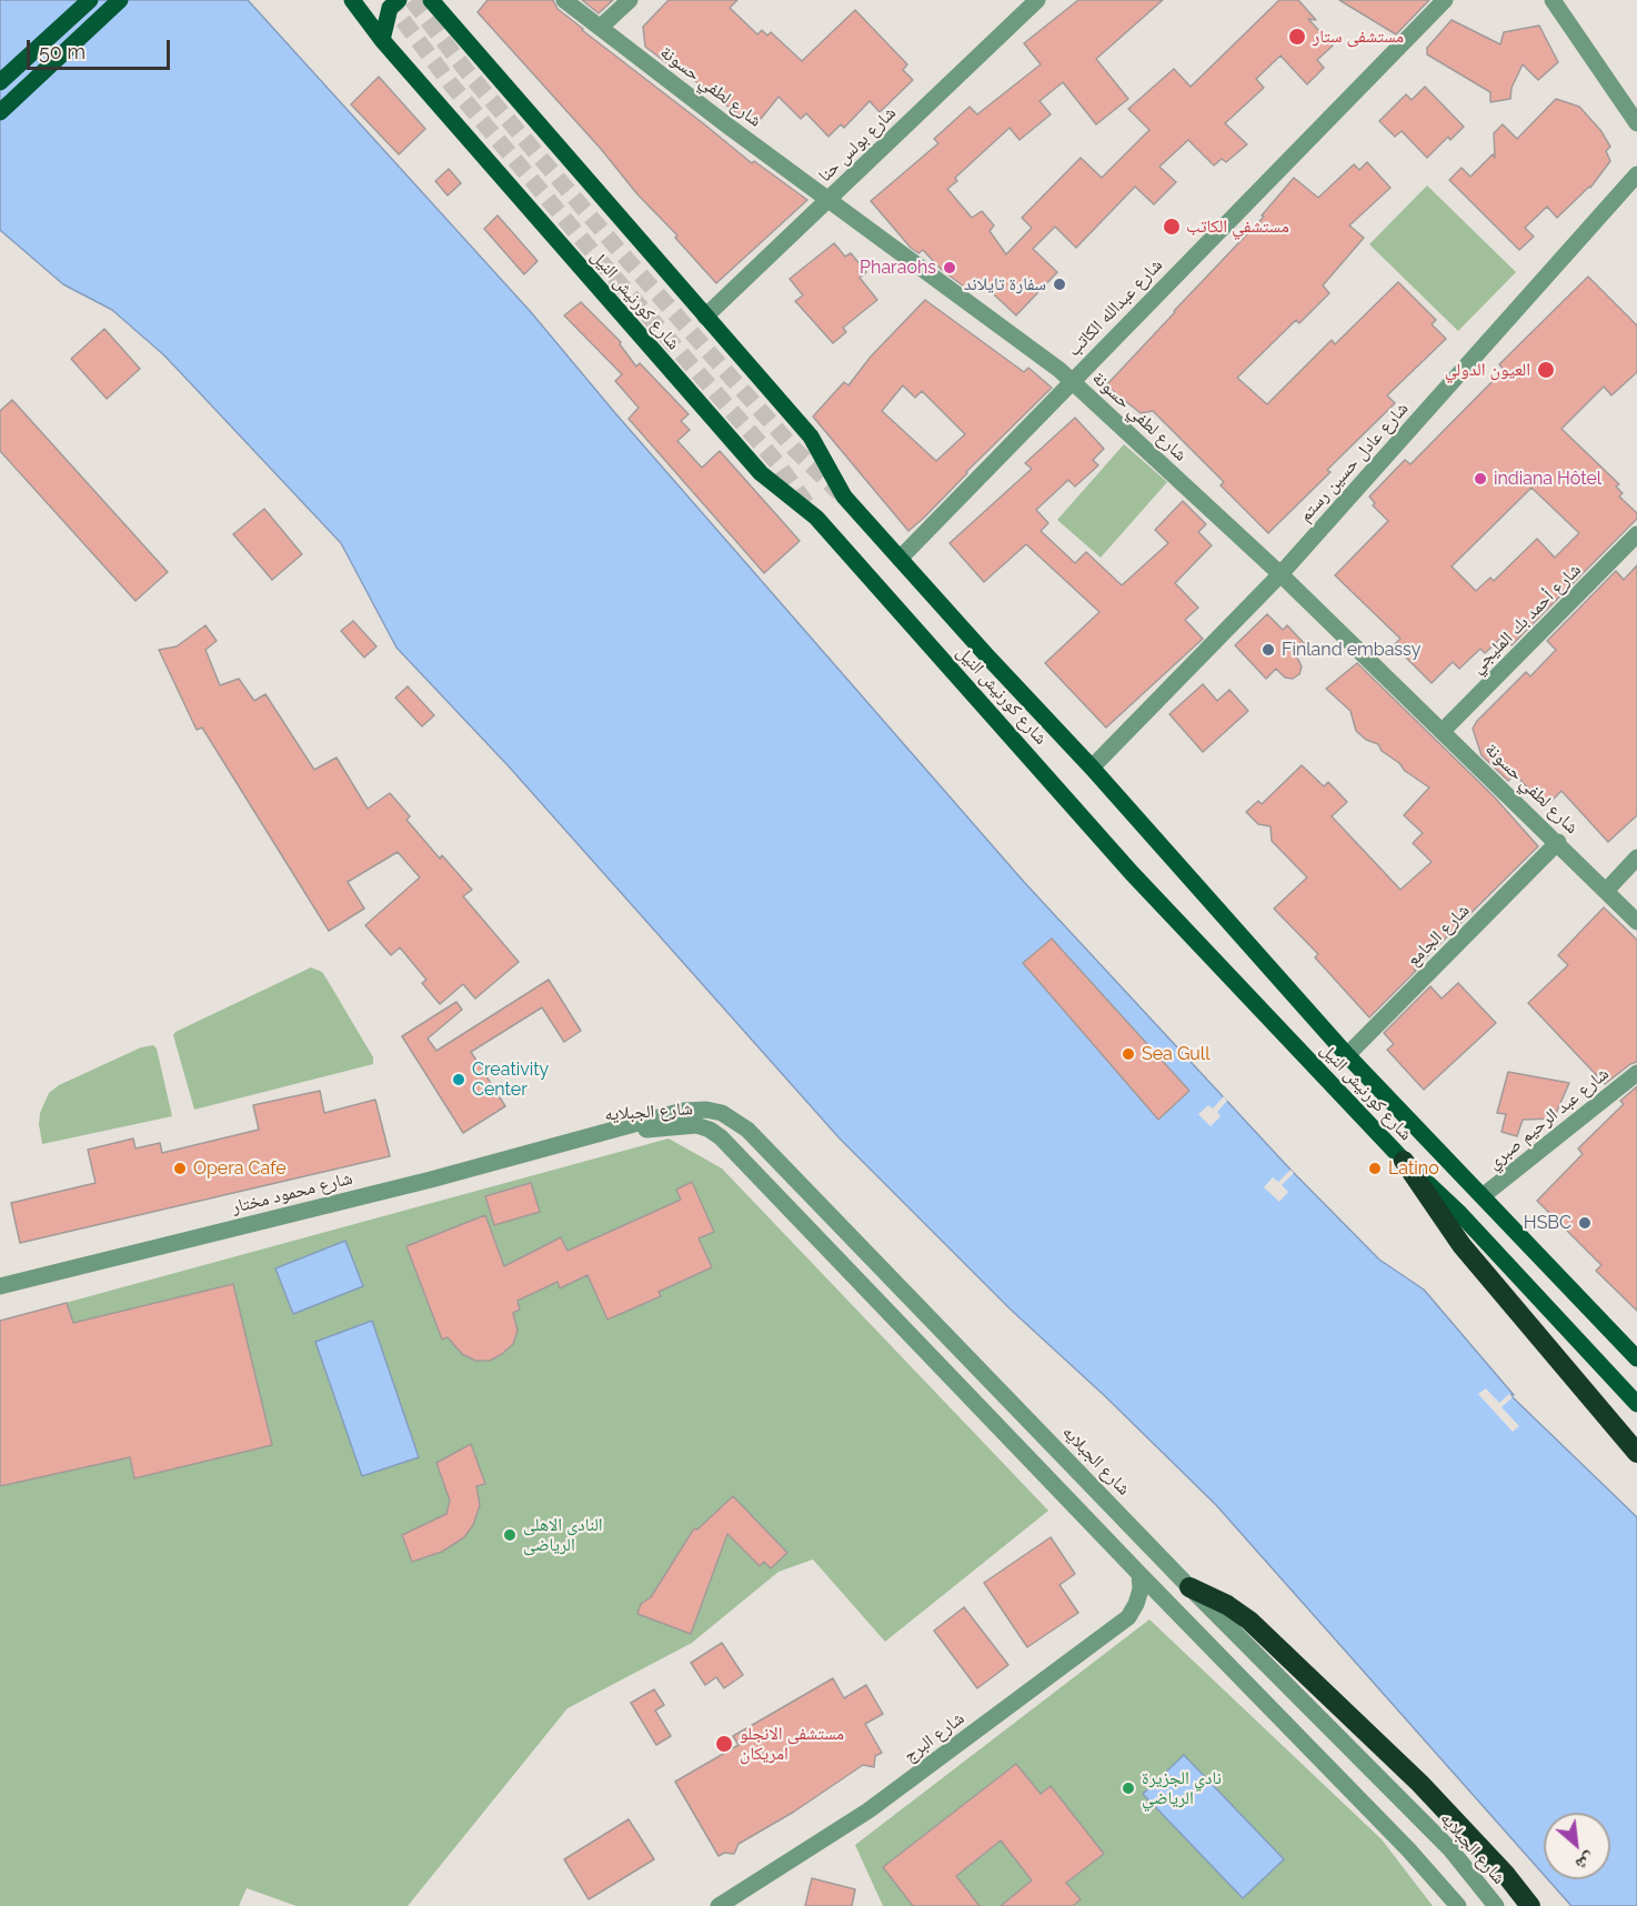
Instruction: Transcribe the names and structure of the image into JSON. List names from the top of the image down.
{
  "streets": {
    "main road": ["شارع كورنيش النيل"],
    "street": [
      "شارع لطفي حسونة",
      "شارع بولس حنا",
      "شارع عبدالله الكاتب",
      "شارع عادل حسين رستم",
      "شارع أحمد بك المليجي",
      "شارع الجامع",
      "شارع الجبلايه",
      "شارع عبد الرحيم صبري",
      "شارع محمود مختار",
      "شارع البرج"
    ]
  },
  "crossings": [
    ["شارع لطفي حسونة", "شارع بولس حنا"],
    ["شارع لطفي حسونة", "شارع عبدالله الكاتب"],
    ["شارع لطفي حسونة", "شارع عادل حسين رستم"],
    ["شارع لطفي حسونة", "شارع أحمد بك المليجي"],
    ["شارع لطفي حسونة", "شارع الجامع"],
    ["شارع بولس حنا", "شارع كورنيش النيل"],
    ["شارع كورنيش النيل", "شارع عبدالله الكاتب"],
    ["شارع كورنيش النيل", "شارع عادل حسين رستم"],
    ["شارع كورنيش النيل", "شارع الجامع"],
    ["شارع كورنيش النيل", "شارع عبد الرحيم صبري"],
    ["شارع الجبلايه", "شارع محمود مختار"],
    ["شارع الجبلايه", "شارع البرج"]
  ],
  "places": [
    "مستشفى ستار",
    "مستشفي الكاتب",
    "Pharaohs",
    "سفارة تايلاند",
    "العيون الدولي",
    "indiana Hôtel",
    "Finland embassy",
    "Sea Gull",
    "Creativity Center",
    "Opera Cafe",
    "Latino",
    "HSBC",
    "النادى الاهلى الرياضى",
    "مستشفى الانجلو امريكان",
    "نادي الجزيرة الرياضي"
  ],
  "scale_bar": "50 m",
  "north": "bottom right"
}
